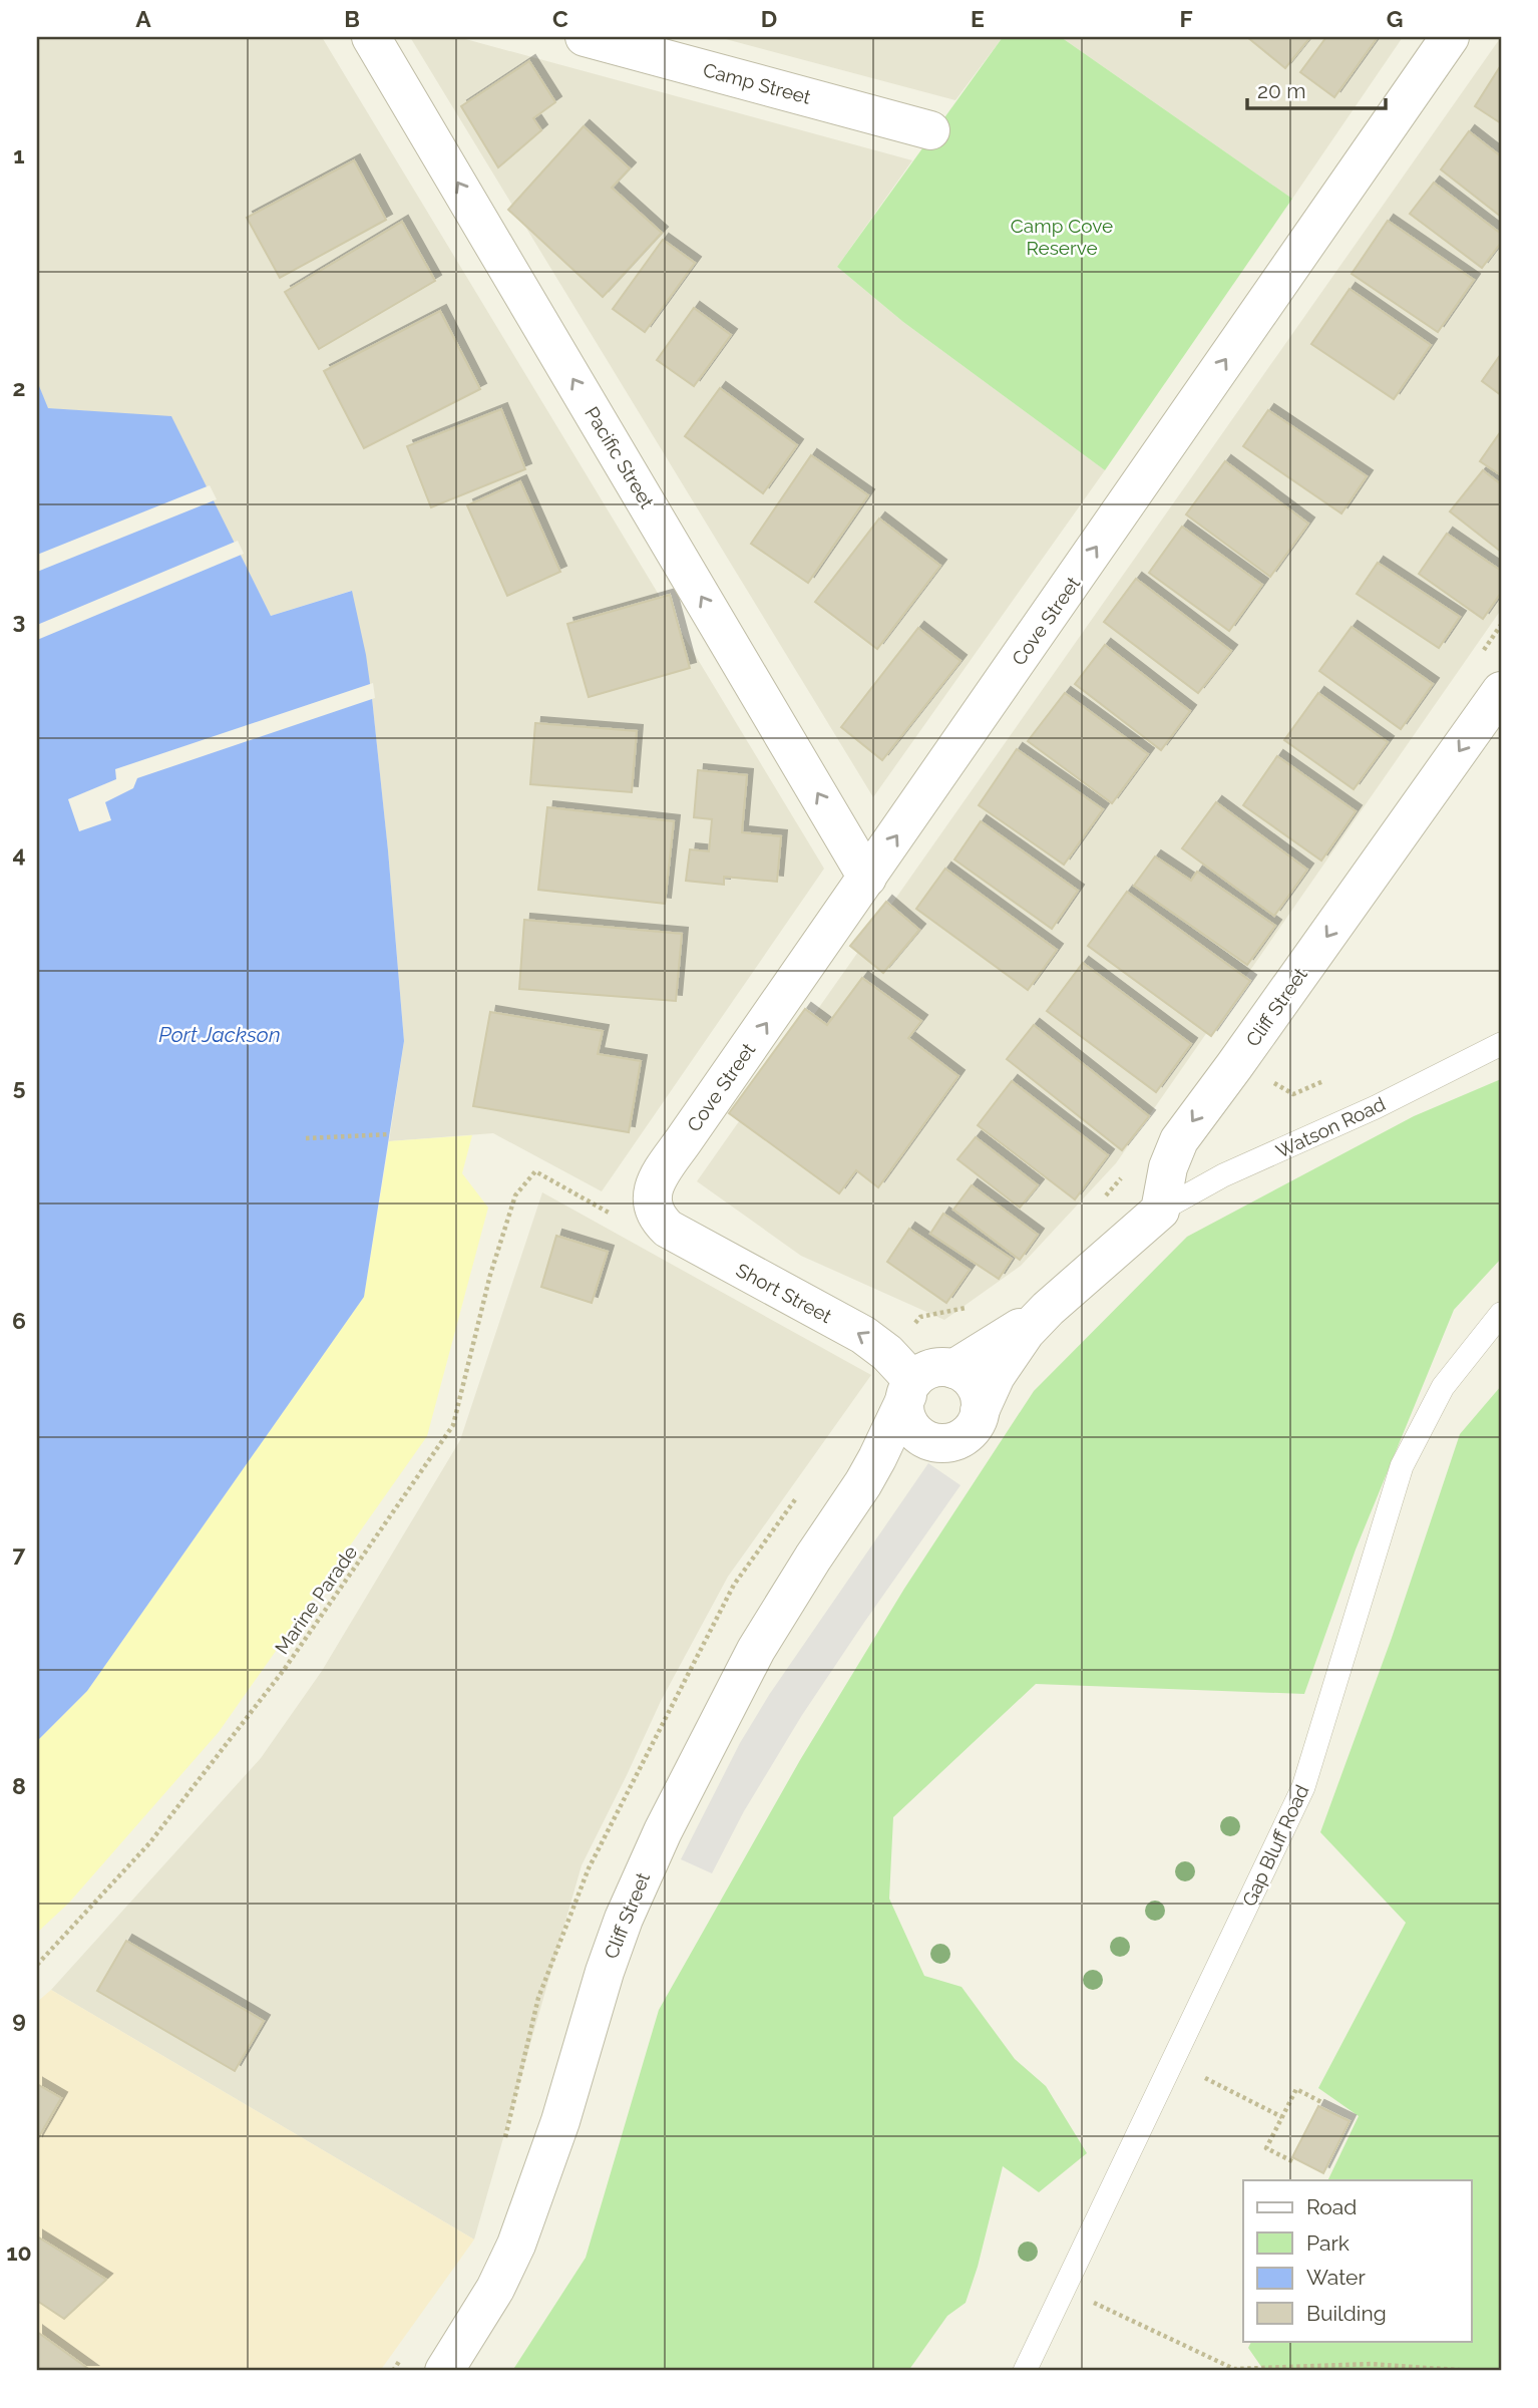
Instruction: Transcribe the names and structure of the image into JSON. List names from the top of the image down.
{
  "streets": {
    "street": [
      "Camp Street",
      "Pacific Street",
      "Cove Street",
      "Cliff Street",
      "Short Street"
    ],
    "lane": ["Watson Road", "Gap Bluff Road"],
    "path": ["Marine Parade"]
  },
  "crossings": [
    ["Pacific Street", "Cove Street"],
    ["Cove Street", "Short Street"],
    ["Cliff Street", "Watson Road"],
    ["Cliff Street", "Short Street"]
  ],
  "one_way": ["Pacific Street", "Cove Street", "Short Street"],
  "water": ["Port Jackson"],
  "parks": ["Camp Cove Reserve"],
  "legend": [
    "Road",
    "Park",
    "Water",
    "Building"
  ],
  "scale_bar": "20 m",
  "grid": {
    "columns": [
      "A",
      "B",
      "C",
      "D",
      "E",
      "F",
      "G"
    ],
    "rows": [
      "1",
      "2",
      "3",
      "4",
      "5",
      "6",
      "7",
      "8",
      "9",
      "10"
    ]
  }
}
